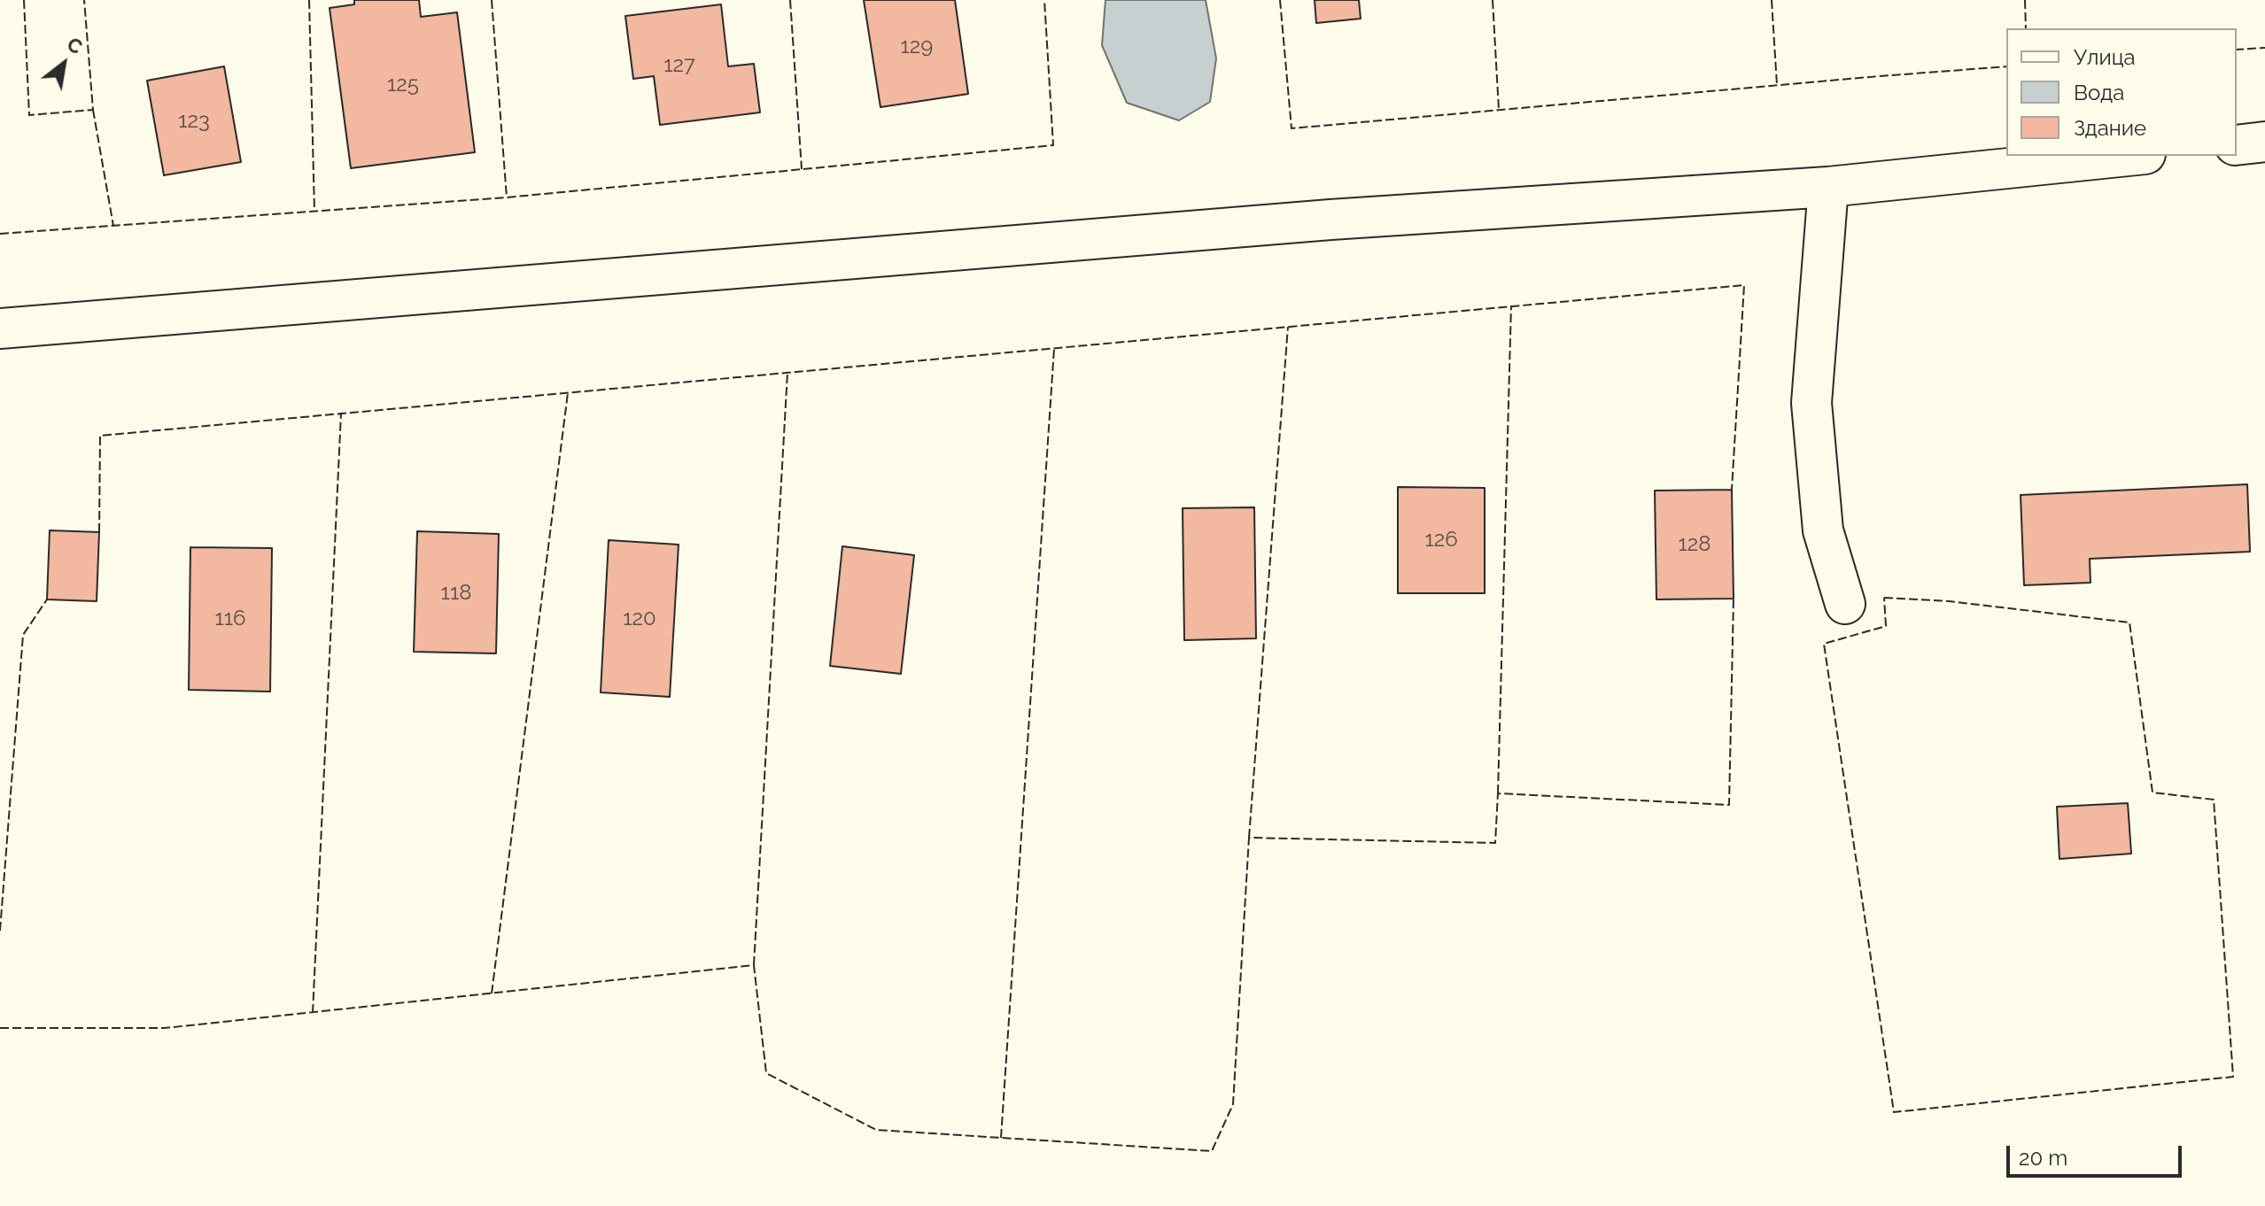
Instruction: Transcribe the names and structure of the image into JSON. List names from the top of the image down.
{
  "house_numbers": [
    "129",
    "127",
    "125",
    "123",
    "126",
    "128",
    "118",
    "116",
    "120"
  ],
  "legend": ["Улица", "Вода", "Здание"],
  "scale_bar": "20 m",
  "north": "top right"
}
